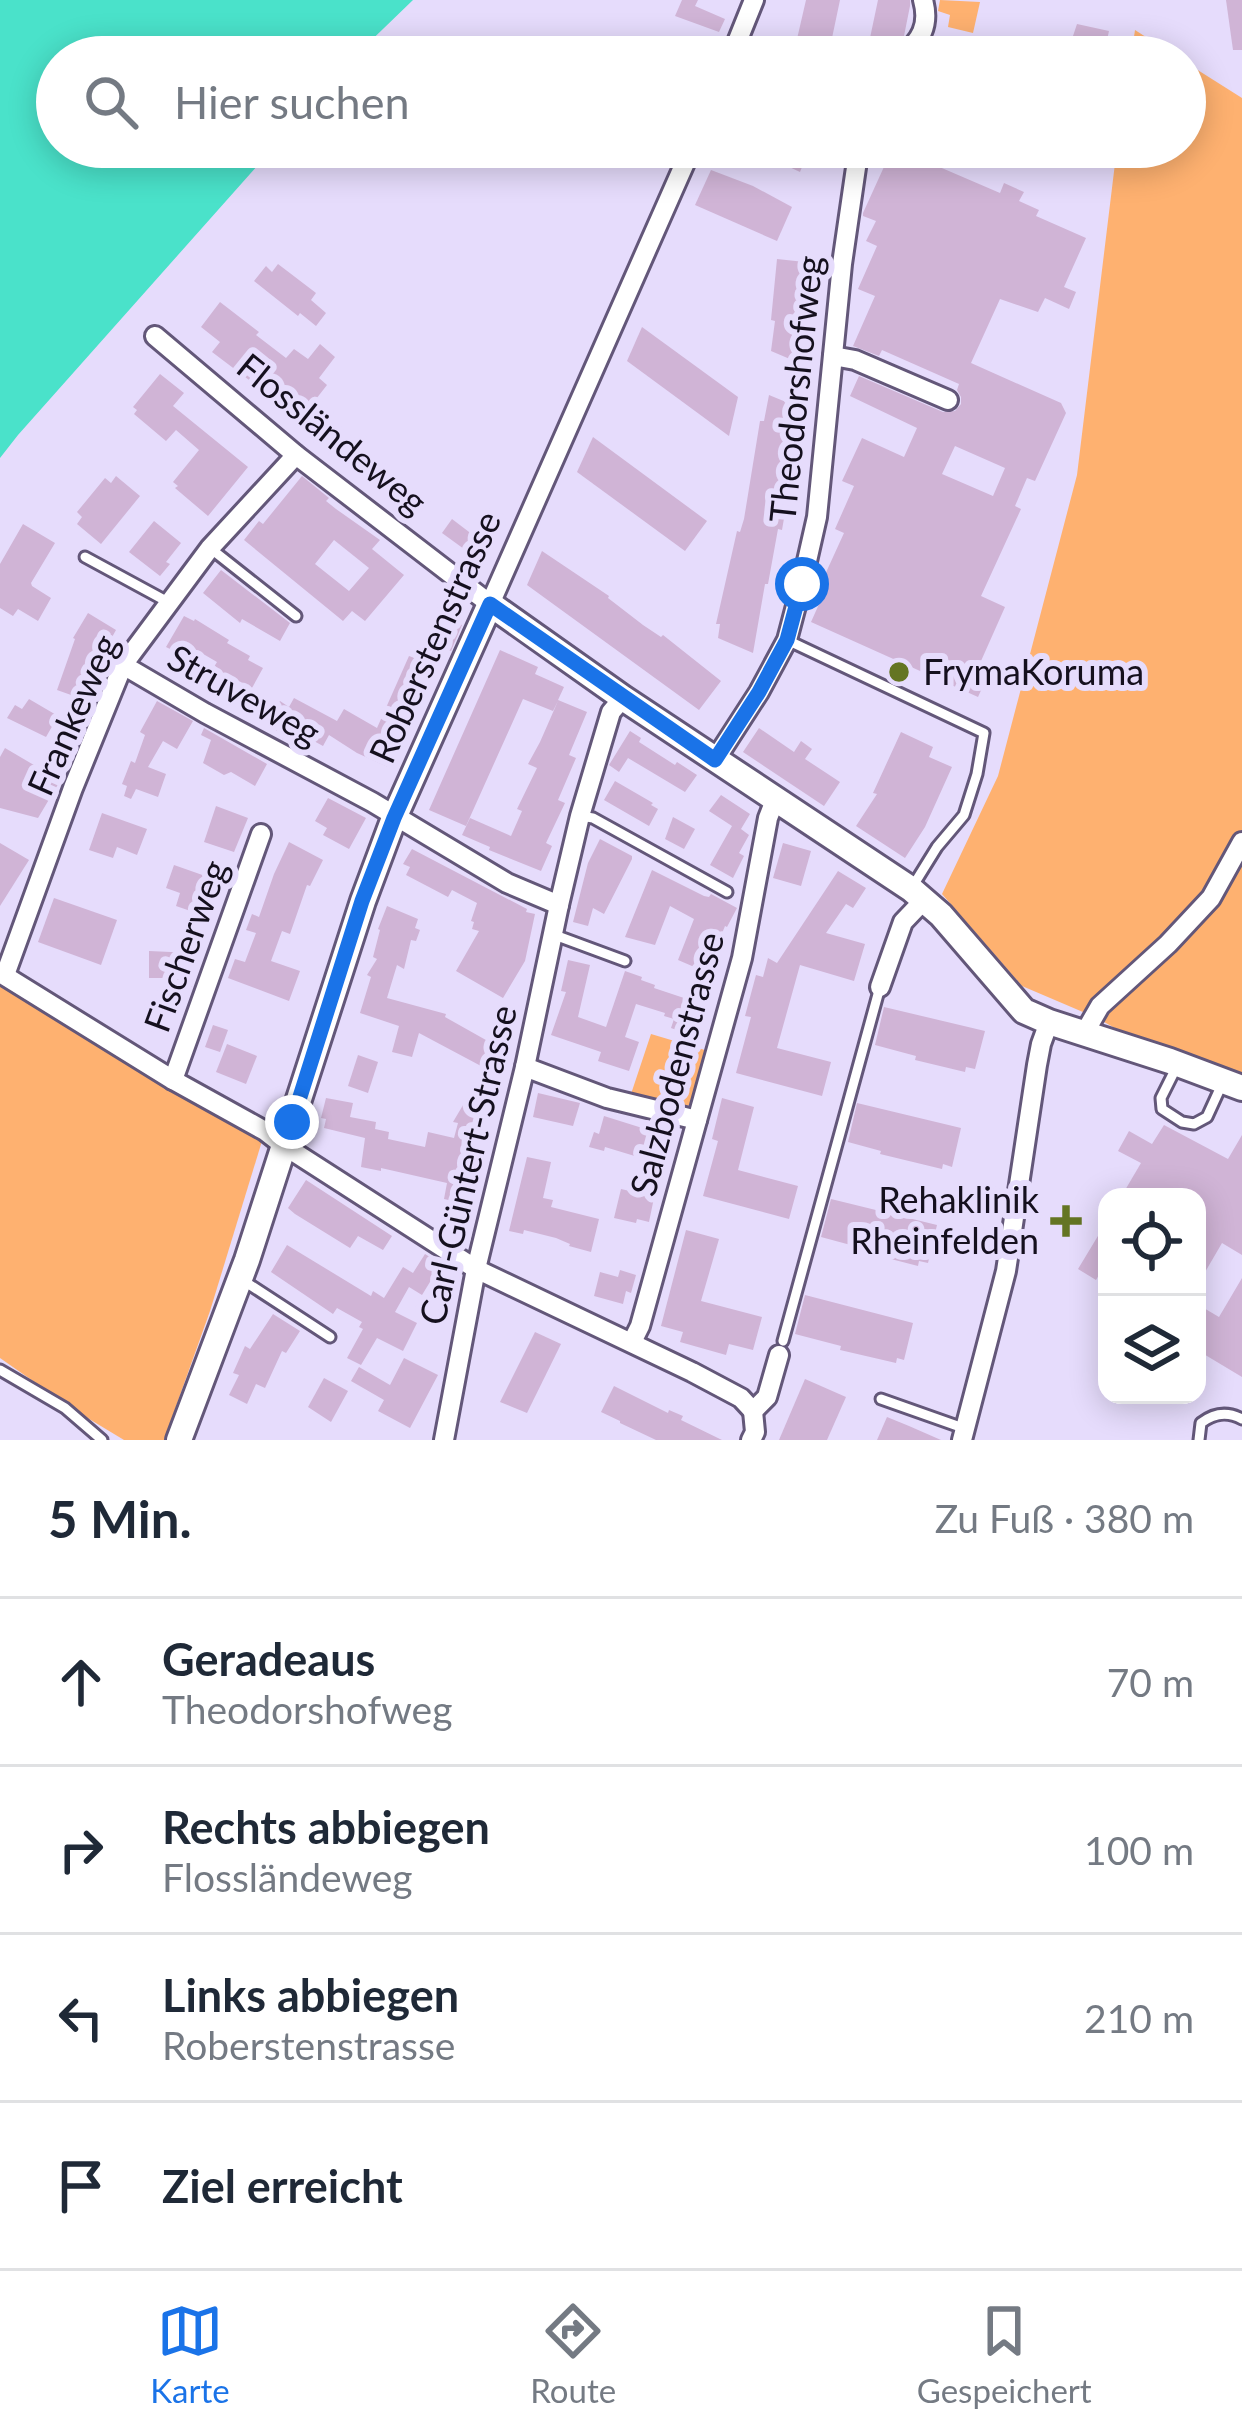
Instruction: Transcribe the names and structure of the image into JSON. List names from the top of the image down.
{
  "streets": {
    "street": [
      "Theodorshofweg",
      "Flossländeweg",
      "Roberstenstrasse",
      "Struveweg",
      "Frankeweg",
      "Fischerweg",
      "Salzbodenstrasse",
      "Carl-Güntert-Strasse"
    ]
  },
  "crossings": [
    ["Theodorshofweg", "Flossländeweg"],
    ["Flossländeweg", "Roberstenstrasse"],
    ["Flossländeweg", "Frankeweg"],
    ["Flossländeweg", "Salzbodenstrasse"],
    ["Flossländeweg", "Carl-Güntert-Strasse"],
    ["Roberstenstrasse", "Struveweg"],
    ["Roberstenstrasse", "Fischerweg"],
    ["Struveweg", "Frankeweg"],
    ["Struveweg", "Carl-Güntert-Strasse"],
    ["Frankeweg", "Fischerweg"],
    ["Fischerweg", "Salzbodenstrasse"],
    ["Fischerweg", "Carl-Güntert-Strasse"]
  ],
  "places": {
    "other": ["FrymaKoruma"],
    "health": ["Rehaklinik Rheinfelden"]
  },
  "page": {
    "search": "Hier suchen",
    "heading": ["5 Min.", "Zu Fuß · 380 m"],
    "list": [
      ["Geradeaus", "Theodorshofweg", "70 m"],
      ["Rechts abbiegen", "Flossländeweg", "100 m"],
      ["Links abbiegen", "Roberstenstrasse", "210 m"],
      "Ziel erreicht"
    ],
    "nav": ["Karte", "Route", "Gespeichert"]
  }
}
